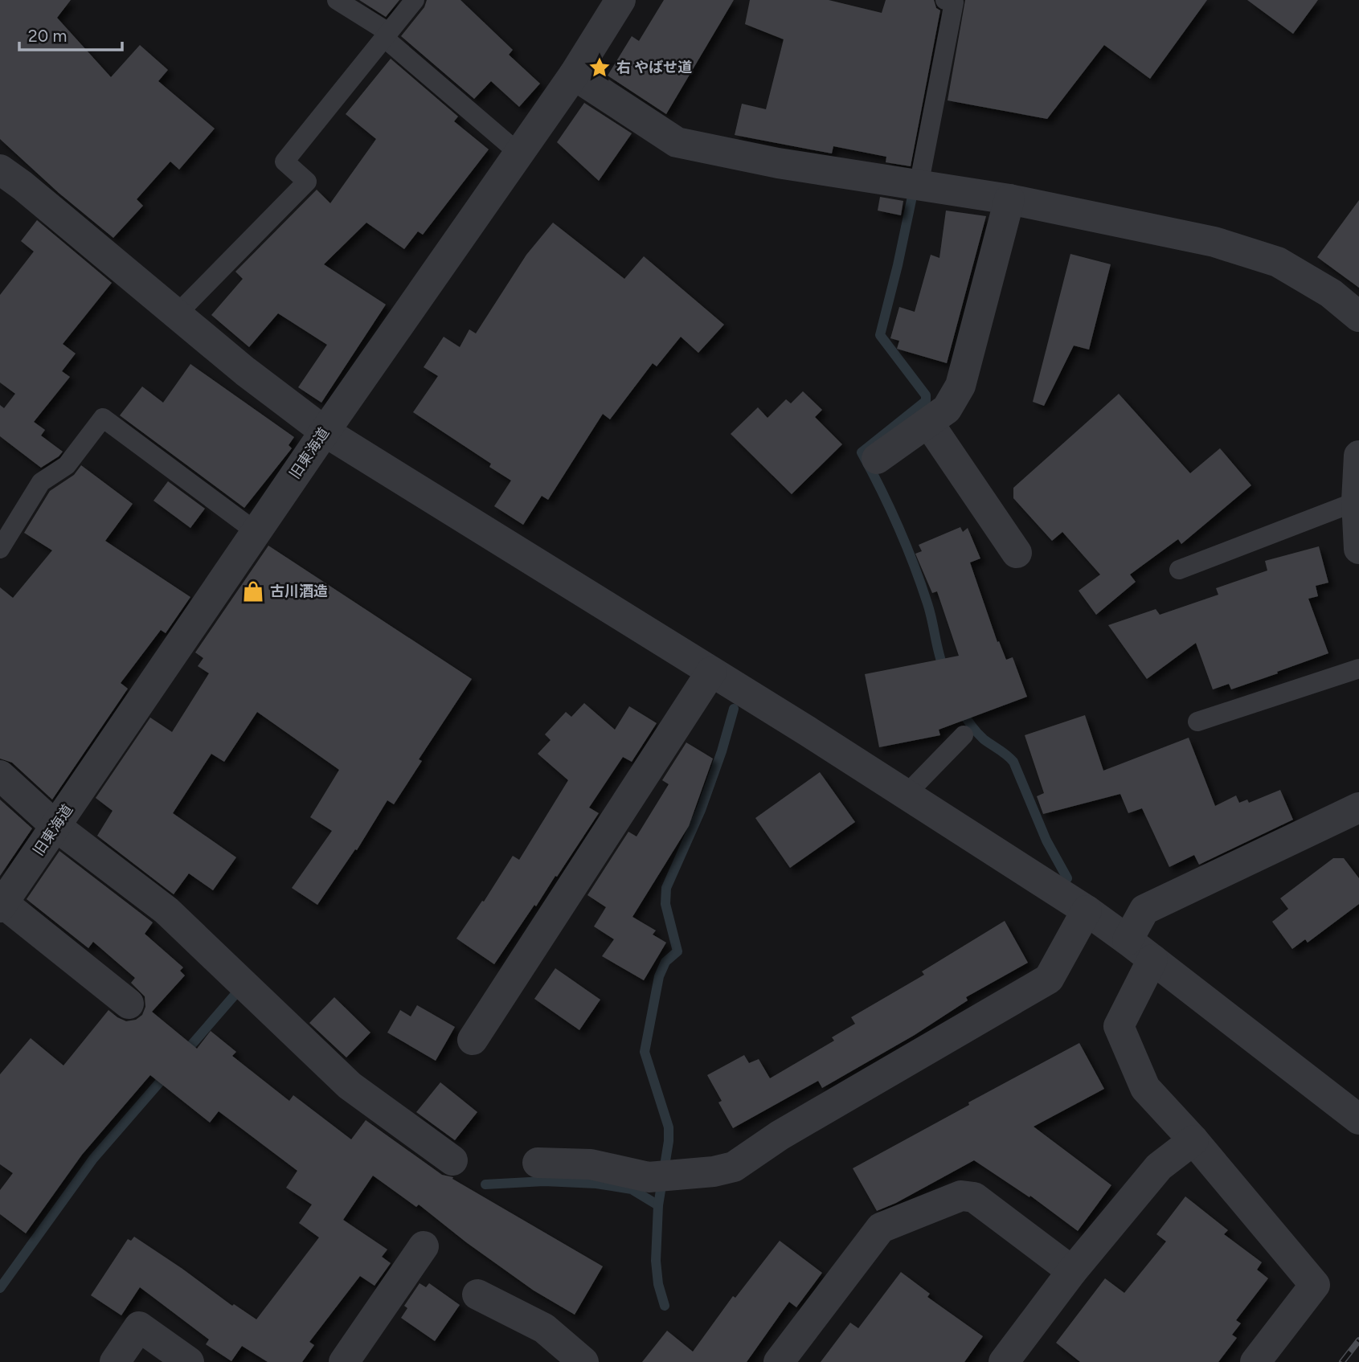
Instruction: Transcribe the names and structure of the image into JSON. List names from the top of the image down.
{
  "streets": {
    "street": ["旧東海道"]
  },
  "places": {
    "place": ["右 やばせ道"],
    "shop": ["古川酒造"]
  },
  "scale_bar": "20 m"
}
